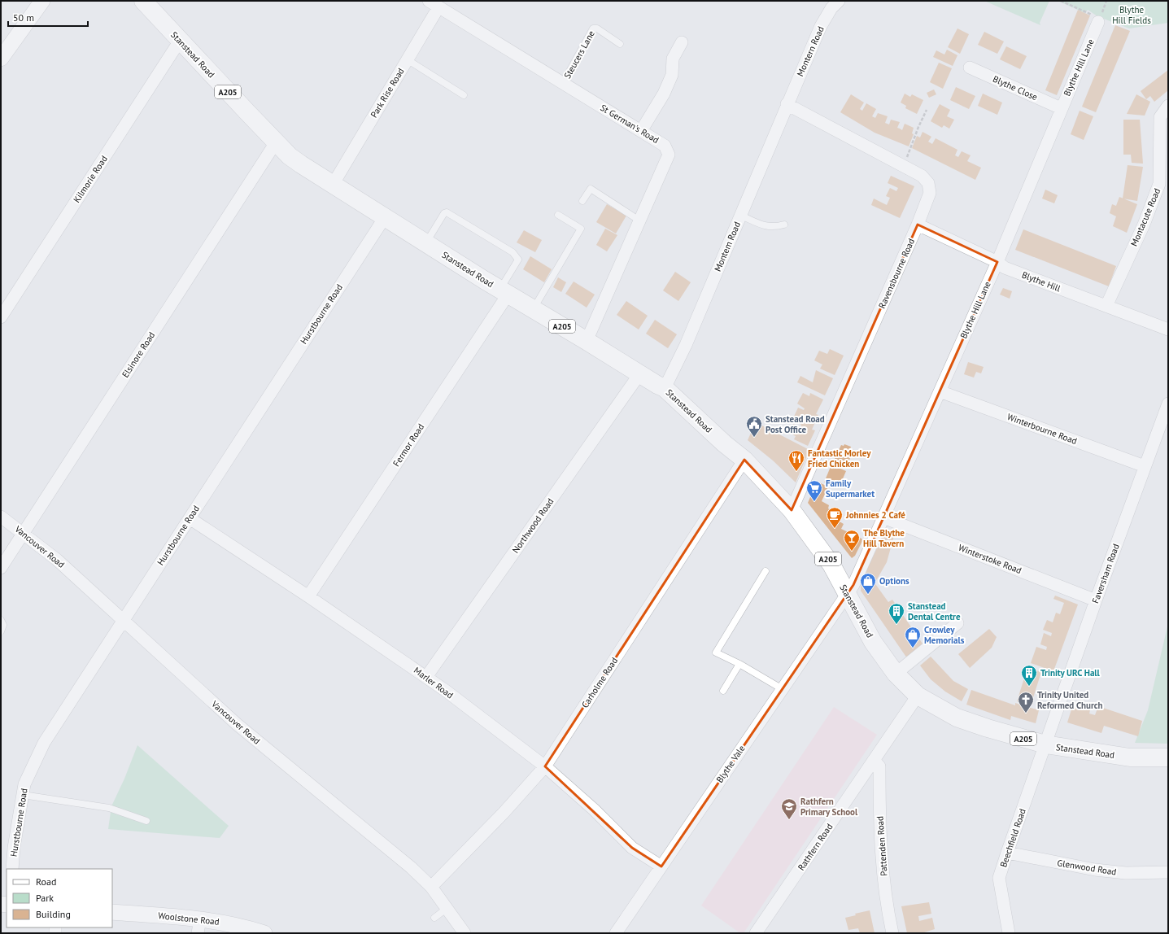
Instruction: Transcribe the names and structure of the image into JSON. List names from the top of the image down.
{
  "streets": {
    "highway": ["Stanstead Road", "A205"],
    "street": [
      "Montern Road",
      "Blythe Hill Lane",
      "Blythe Close",
      "Park Rise Road",
      "St German's Road",
      "Kilmorie Road",
      "Montacute Road",
      "Montem Road",
      "Ravensbourne Road",
      "Blythe Hill",
      "Hurstbourne Road",
      "Elsinore Road",
      "Winterbourne Road",
      "Fermor Road",
      "Northwood Road",
      "Vancouver Road",
      "Winterstoke Road",
      "Faversham Road",
      "Marler Road",
      "Carholme Road",
      "Blythe Vale",
      "Beechfield Road",
      "Pattenden Road",
      "Rathfern Road",
      "Glenwood Road",
      "Woolstone Road"
    ],
    "lane": ["Steucers Lane"]
  },
  "crossings": [
    ["Montern Road", "Montem Road"],
    ["Montern Road", "Ravensbourne Road"],
    ["Stanstead Road", "Blythe Hill Lane"],
    ["Stanstead Road", "Park Rise Road"],
    ["Stanstead Road", "St German's Road"],
    ["Stanstead Road", "Kilmorie Road"],
    ["Stanstead Road", "Montem Road"],
    ["Stanstead Road", "Ravensbourne Road"],
    ["Stanstead Road", "Hurstbourne Road"],
    ["Stanstead Road", "Elsinore Road"],
    ["Stanstead Road", "Fermor Road"],
    ["Stanstead Road", "Northwood Road"],
    ["Stanstead Road", "Faversham Road"],
    ["Stanstead Road", "Carholme Road"],
    ["Stanstead Road", "Blythe Vale"],
    ["Stanstead Road", "Beechfield Road"],
    ["Stanstead Road", "Rathfern Road"],
    ["Steucers Lane", "St German's Road"],
    ["Blythe Hill Lane", "Blythe Close"],
    ["Blythe Hill Lane", "Blythe Hill"],
    ["Blythe Hill Lane", "Winterbourne Road"],
    ["Blythe Hill Lane", "Winterstoke Road"],
    ["Blythe Hill Lane", "Blythe Vale"],
    ["Park Rise Road", "St German's Road"],
    ["Montacute Road", "Blythe Hill"],
    ["Montem Road", "Ravensbourne Road"],
    ["Ravensbourne Road", "Blythe Hill"],
    ["Hurstbourne Road", "Vancouver Road"],
    ["Hurstbourne Road", "Marler Road"],
    ["Elsinore Road", "Vancouver Road"],
    ["Winterbourne Road", "Faversham Road"],
    ["Fermor Road", "Marler Road"],
    ["Northwood Road", "Marler Road"],
    ["Vancouver Road", "Carholme Road"],
    ["Winterstoke Road", "Faversham Road"],
    ["Faversham Road", "Beechfield Road"],
    ["Marler Road", "Carholme Road"],
    ["Marler Road", "Blythe Vale"],
    ["Beechfield Road", "Glenwood Road"],
    ["Pattenden Road", "Rathfern Road"]
  ],
  "parks": ["Blythe Hill Fields"],
  "places": {
    "public building": ["Stanstead Road Post Office"],
    "restaurant": ["Fantastic Morley Fried Chicken"],
    "supermarket": ["Family Supermarket"],
    "cafe": ["Johnnies 2 Café"],
    "bar": ["The Blythe Hill Tavern"],
    "shop": ["Options", "Crowley Memorials"],
    "building": ["Stanstead Dental Centre", "Trinity URC Hall"],
    "church": ["Trinity United Reformed Church"],
    "school or university": ["Rathfern Primary School"]
  },
  "legend": ["Road", "Park", "Building"],
  "scale_bar": "50 m"
}
